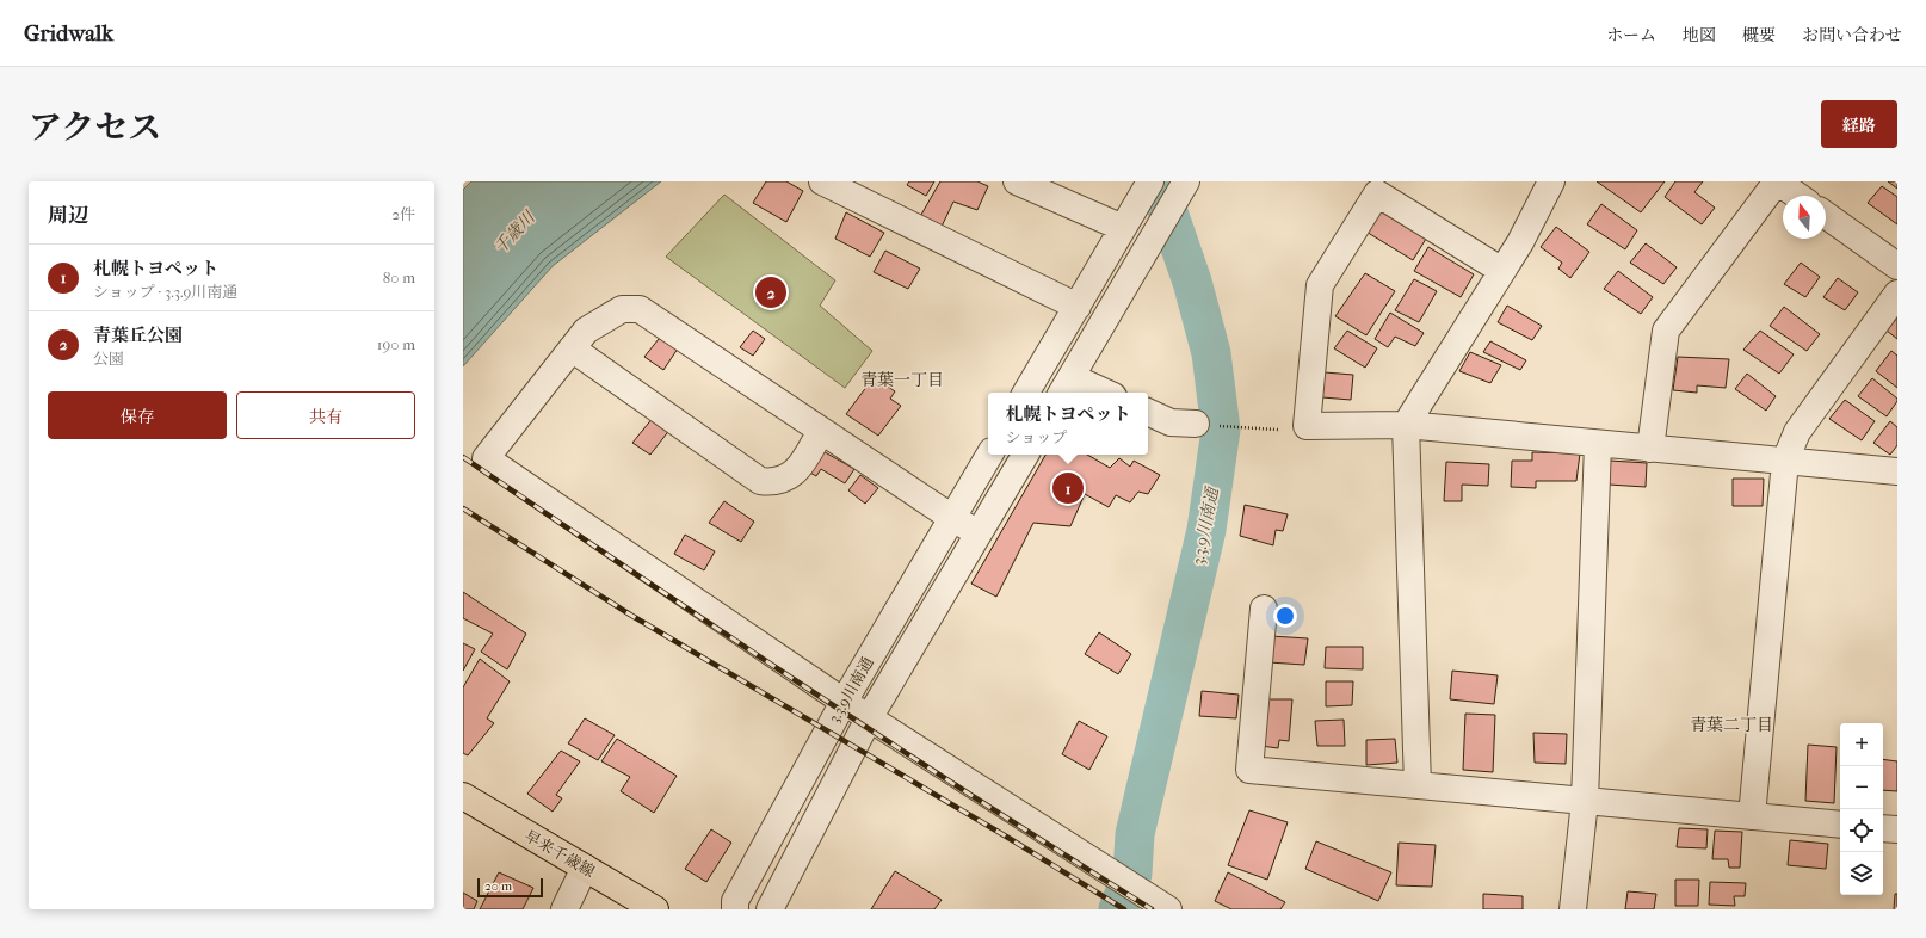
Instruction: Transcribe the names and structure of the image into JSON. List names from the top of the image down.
{
  "streets": {
    "main road": ["早来千歳線"],
    "street": ["3.3.9川南通"]
  },
  "districts": ["青葉一丁目", "青葉二丁目"],
  "water": ["千歳川", "3.3.9川南通"],
  "scale_bar": "20 m",
  "north": "top",
  "page": {
    "header": "Gridwalk",
    "nav": [
      "ホーム",
      "地図",
      "概要",
      "お問い合わせ"
    ],
    "title": "アクセス",
    "buttons": [
      "経路",
      ["保存", "共有"]
    ],
    "heading": ["周辺", "2件"],
    "list": [
      {
        "mark": "1",
        "name": "札幌トヨペット",
        "note": "ショップ · 3.3.9川南通",
        "value": "80 m"
      },
      {
        "mark": "2",
        "name": "青葉丘公園",
        "note": "公園",
        "value": "190 m"
      }
    ],
    "pins": ["2", "1"],
    "popup": ["札幌トヨペット", "ショップ"],
    "map_buttons": ["+", "−"],
    "scale": "20 m"
  }
}
